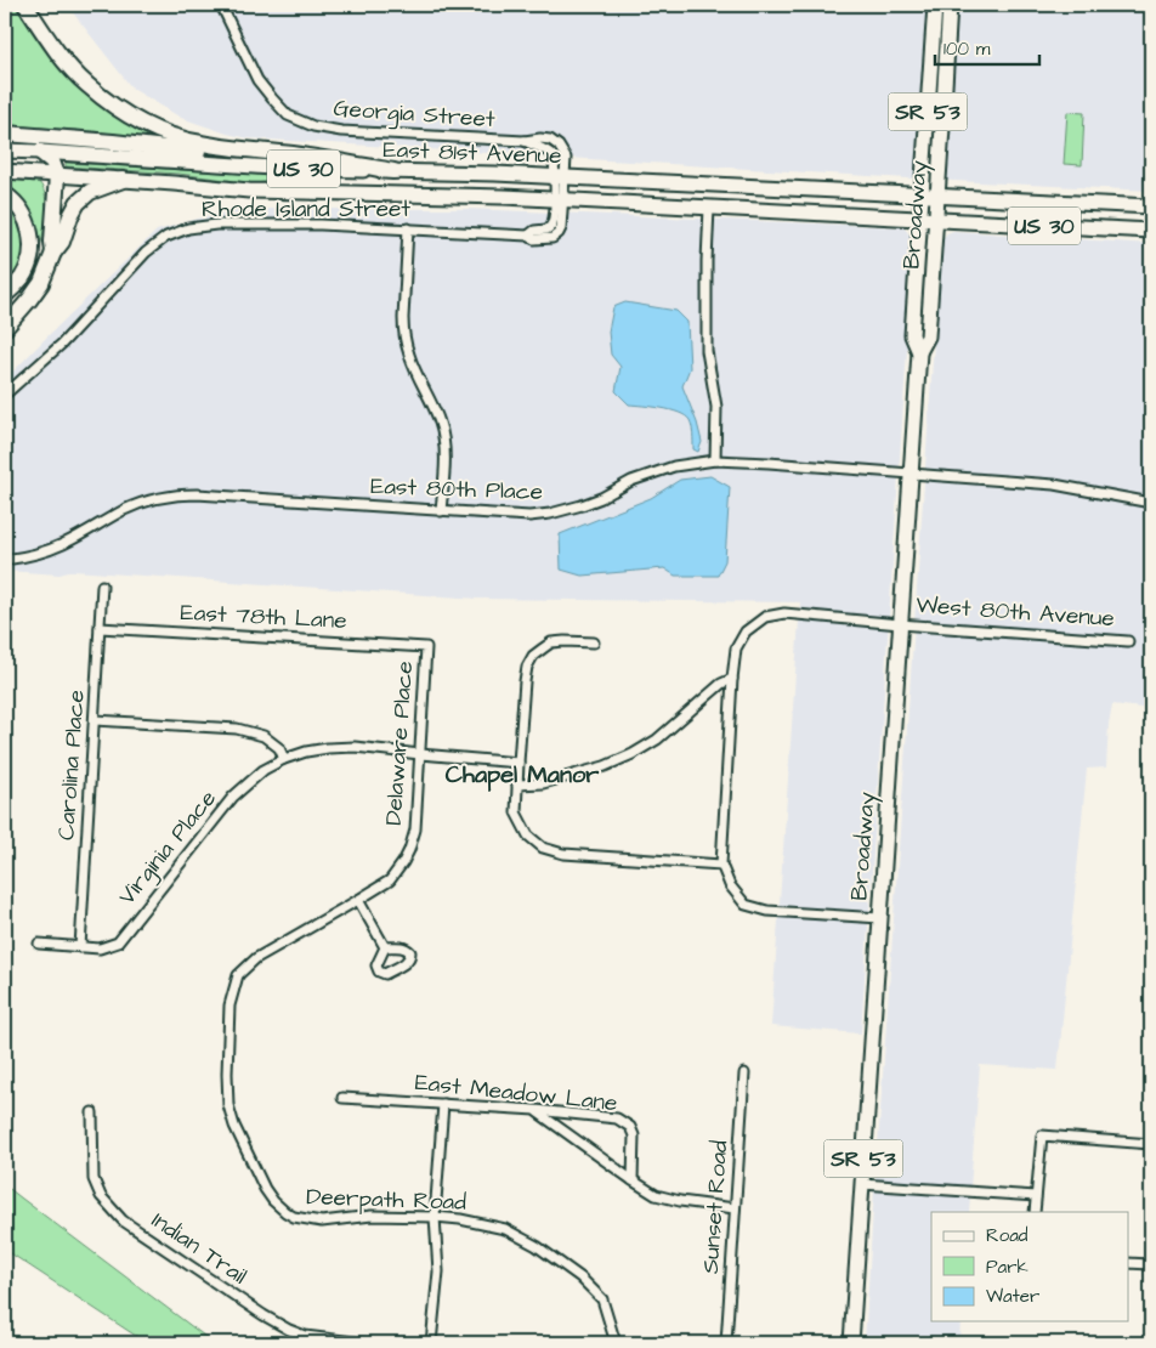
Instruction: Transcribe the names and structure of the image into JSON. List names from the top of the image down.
{
  "streets": {
    "main road": [
      "SR 53",
      "East 81st Avenue",
      "US 30",
      "Broadway"
    ],
    "street": [
      "Georgia Street",
      "Rhode Island Street",
      "East 80th Place",
      "West 80th Avenue",
      "East 78th Lane",
      "Delaware Place",
      "Carolina Place",
      "Virginia Place",
      "East Meadow Lane",
      "Deerpath Road",
      "Sunset Road",
      "Indian Trail"
    ]
  },
  "crossings": [
    ["Georgia Street", "East 81st Avenue"],
    ["Georgia Street", "Rhode Island Street"],
    ["East 81st Avenue", "US 30"],
    ["East 81st Avenue", "Rhode Island Street"],
    ["East 81st Avenue", "Broadway"],
    ["US 30", "Broadway"],
    ["Broadway", "East 80th Place"],
    ["Broadway", "West 80th Avenue"],
    ["East 78th Lane", "Delaware Place"],
    ["East 78th Lane", "Carolina Place"],
    ["Delaware Place", "Virginia Place"],
    ["Delaware Place", "Deerpath Road"],
    ["Carolina Place", "Virginia Place"]
  ],
  "districts": ["Chapel Manor"],
  "legend": ["Road", "Park", "Water"],
  "scale_bar": "100 m"
}
